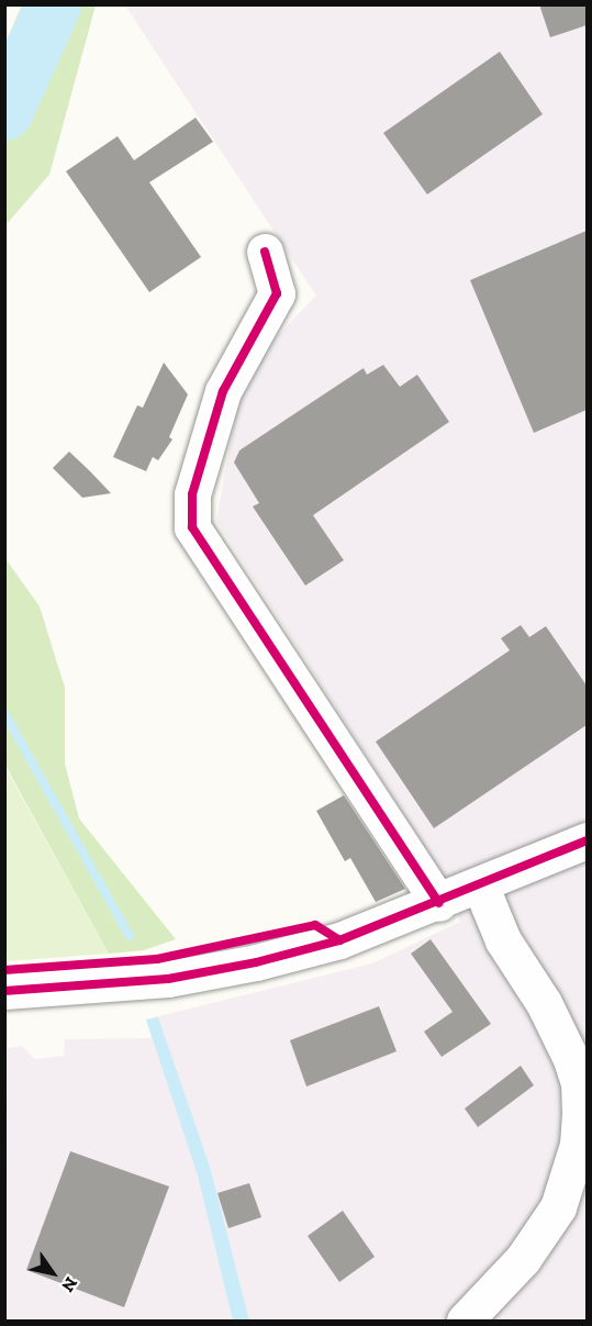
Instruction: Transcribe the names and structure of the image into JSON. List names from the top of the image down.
{
  "north": "bottom right"
}
